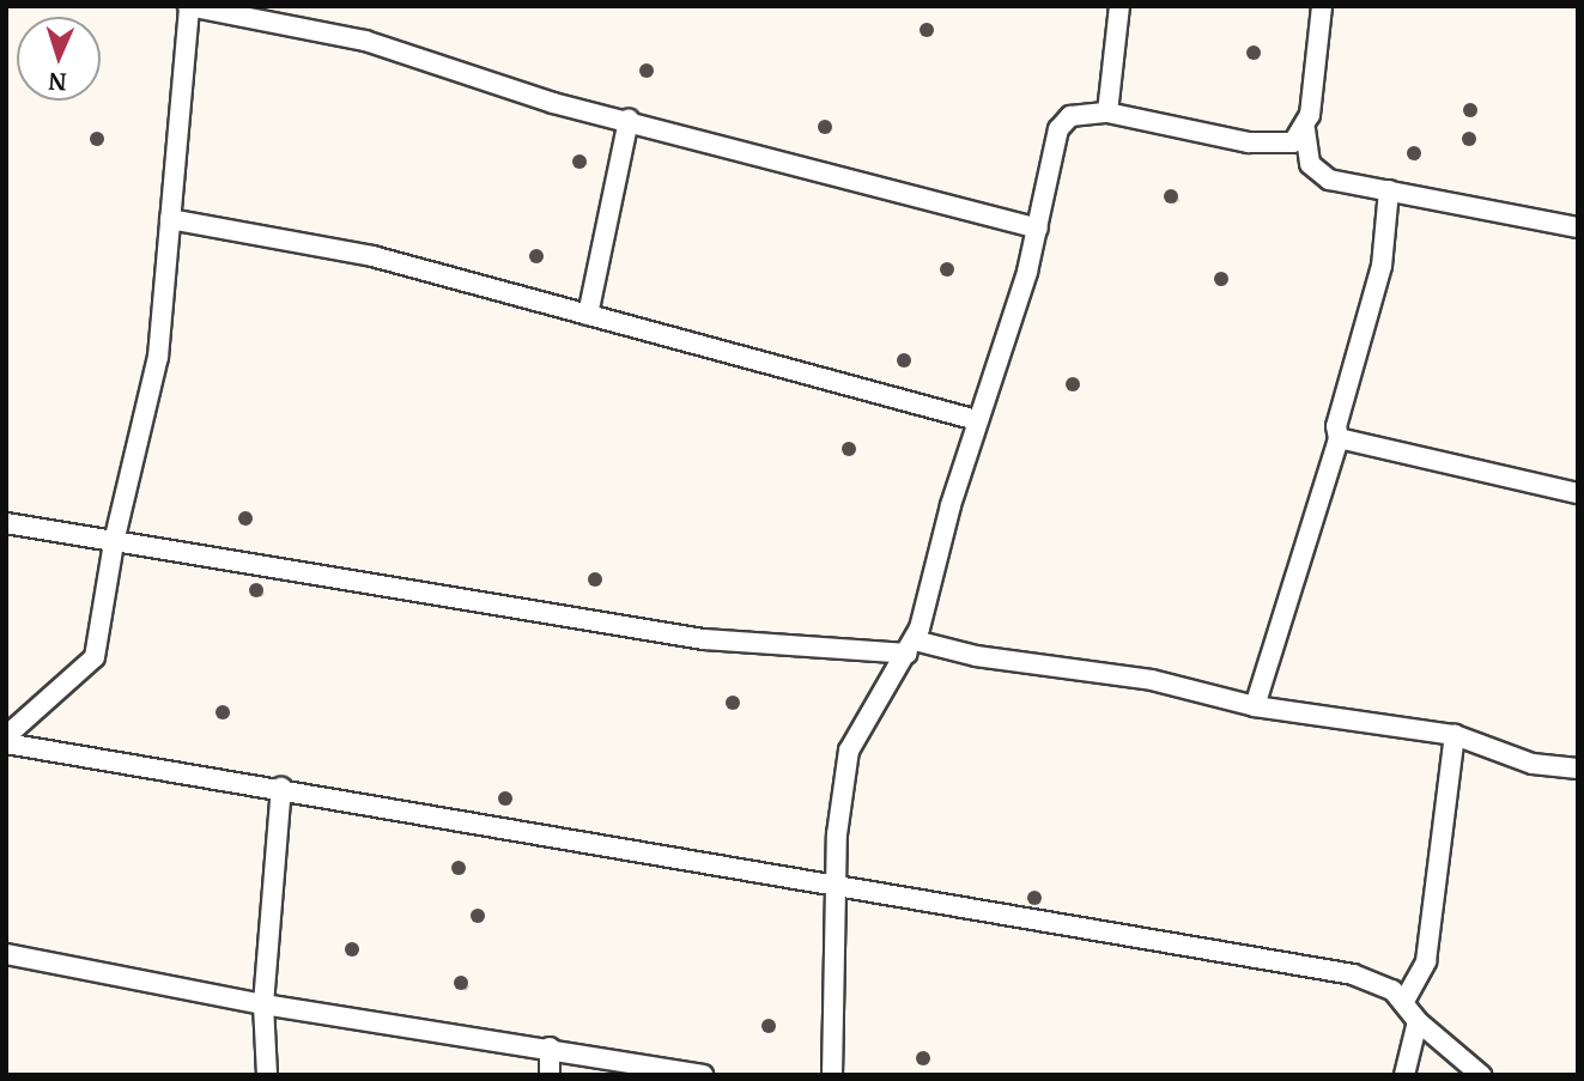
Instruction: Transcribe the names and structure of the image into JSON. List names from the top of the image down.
{
  "north": "bottom"
}
